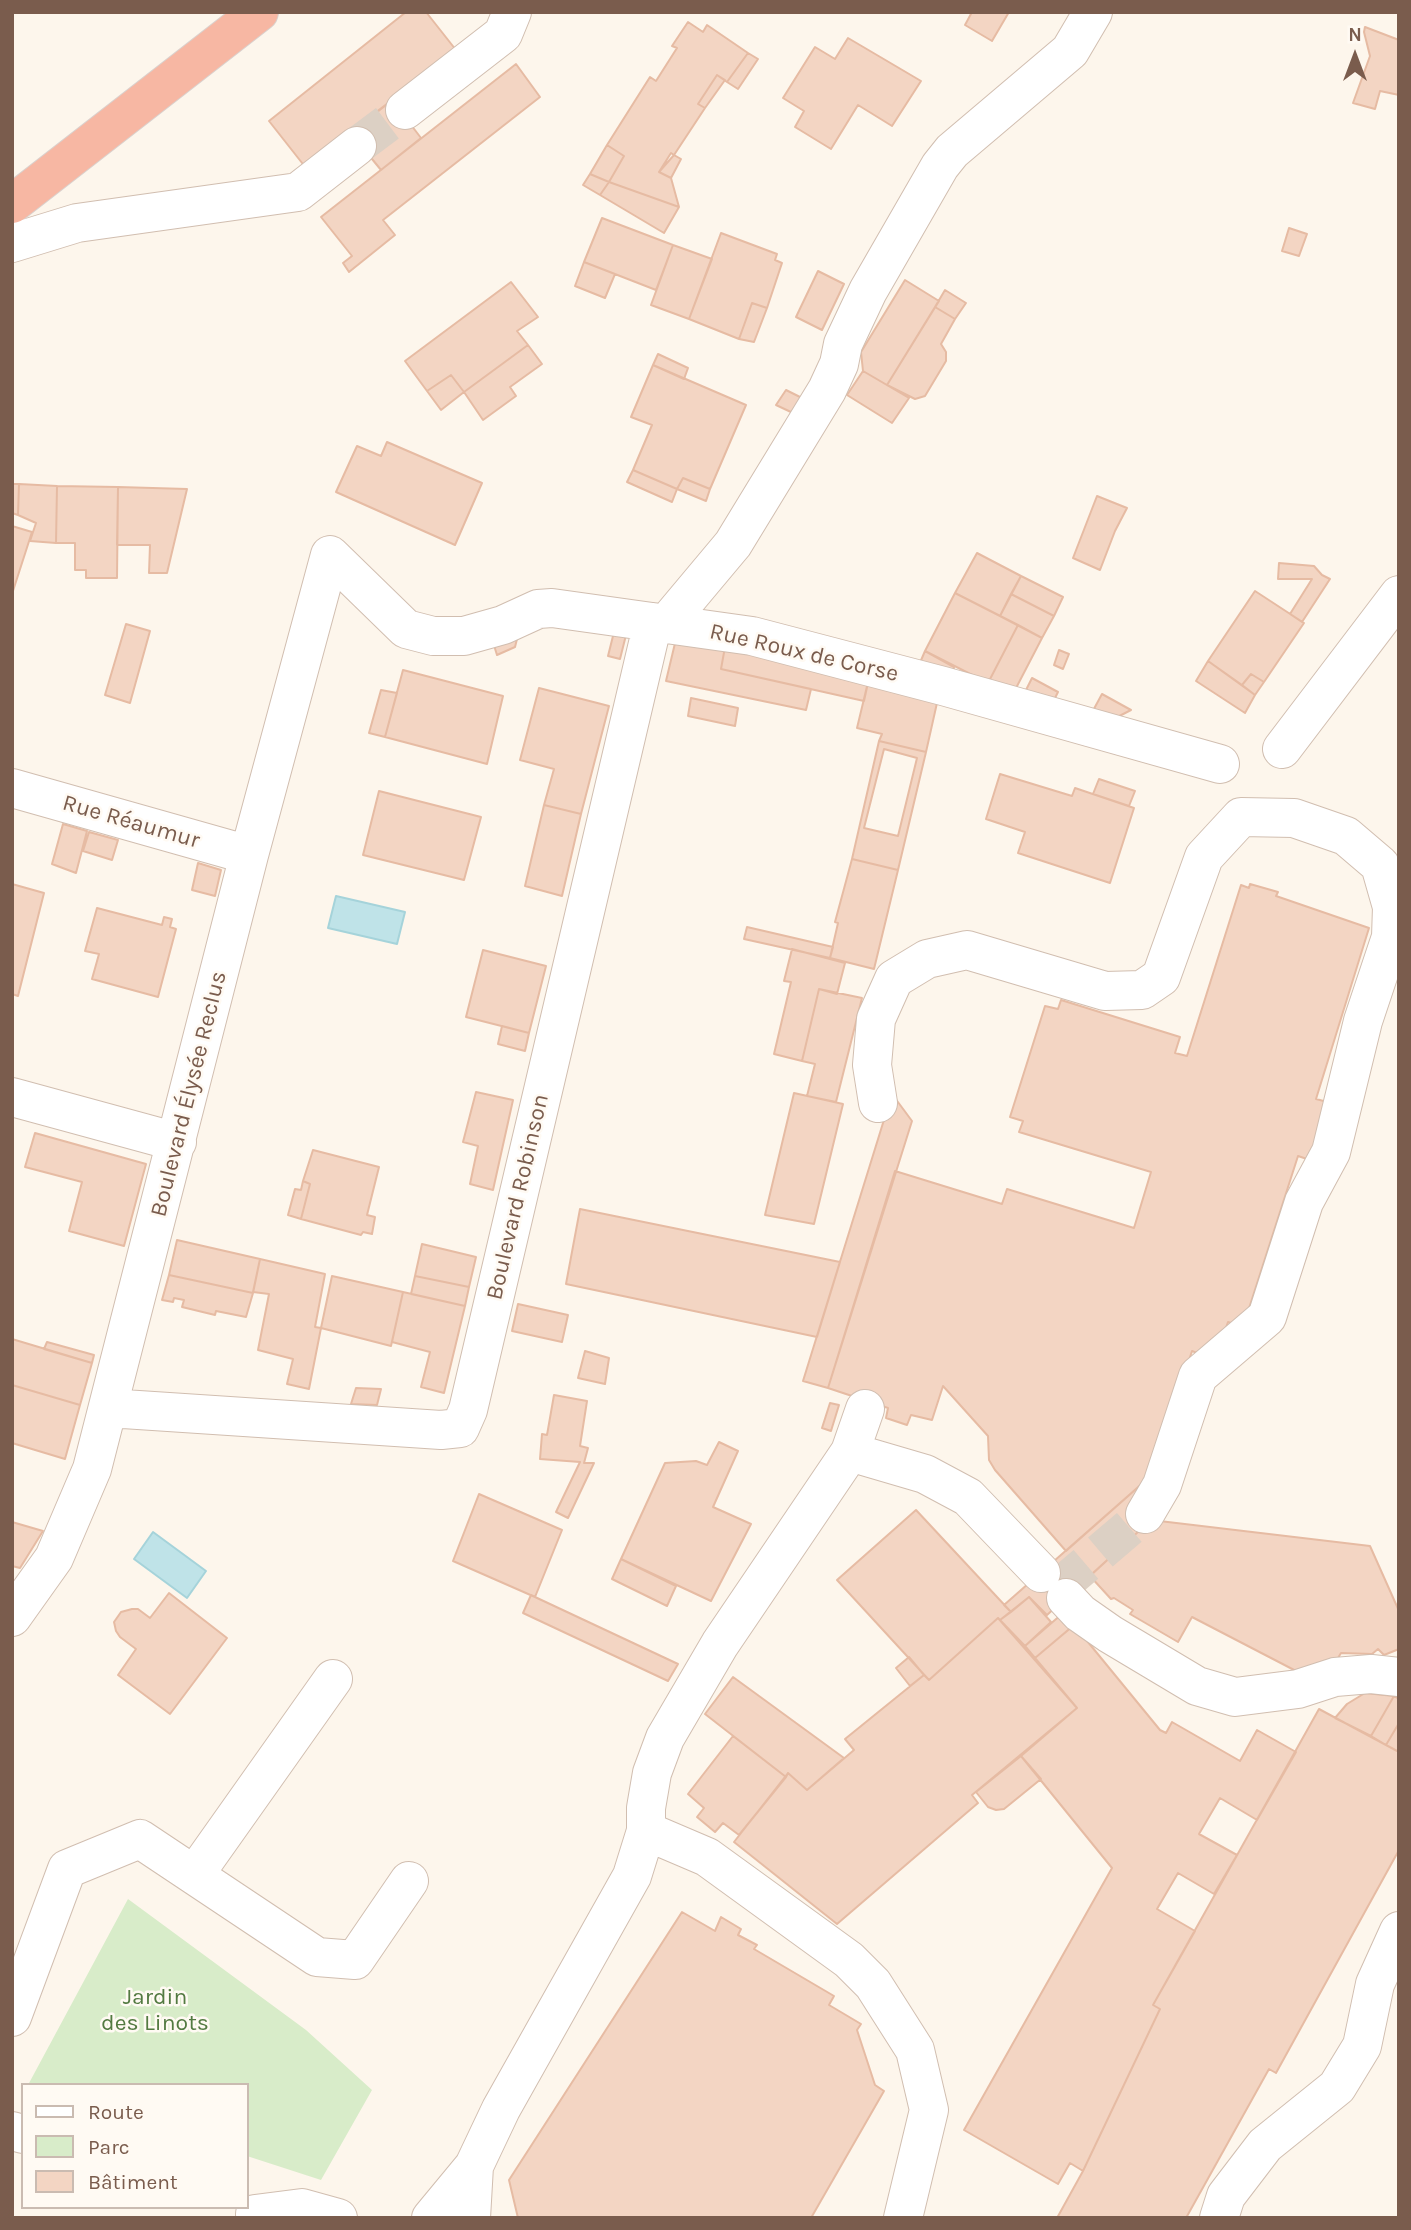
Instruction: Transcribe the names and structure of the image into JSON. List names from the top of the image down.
{
  "streets": {
    "street": [
      "Rue Roux de Corse",
      "Rue Réaumur",
      "Boulevard Élysée Reclus",
      "Boulevard Robinson"
    ]
  },
  "crossings": [
    ["Rue Roux de Corse", "Boulevard Élysée Reclus"],
    ["Rue Roux de Corse", "Boulevard Robinson"],
    ["Rue Réaumur", "Boulevard Élysée Reclus"],
    ["Boulevard Élysée Reclus", "Boulevard Robinson"]
  ],
  "parks": ["Jardin des Linots"],
  "legend": ["Route", "Parc", "Bâtiment"],
  "north": "top"
}
